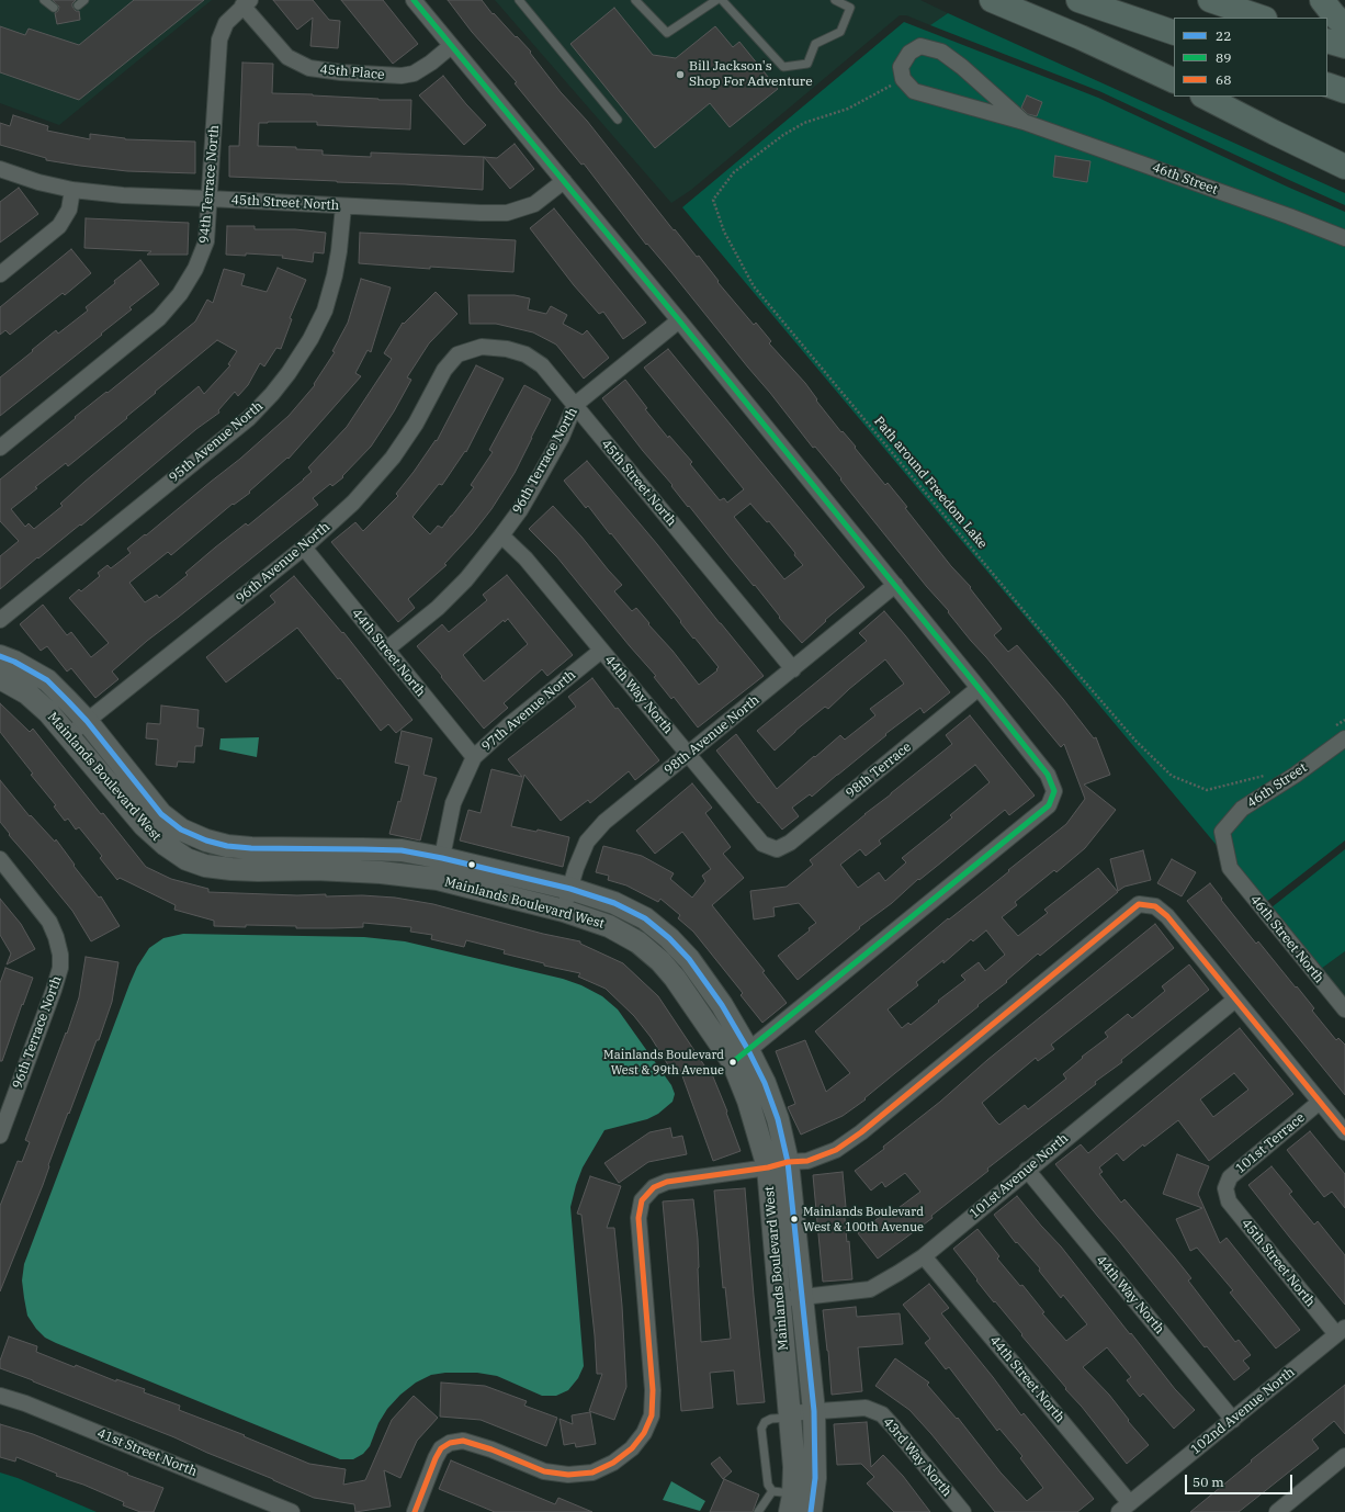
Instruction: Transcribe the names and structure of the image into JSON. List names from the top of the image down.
{
  "streets": {
    "street": [
      "45th Place",
      "46th Street",
      "94th Terrace North",
      "45th Street North",
      "95th Avenue North",
      "96th Terrace North",
      "96th Avenue North",
      "44th Street North",
      "44th Way North",
      "97th Avenue North",
      "98th Avenue North",
      "98th Terrace",
      "Mainlands Boulevard West",
      "46th Street North",
      "101st Terrace",
      "101st Avenue North",
      "102nd Avenue North",
      "41st Street North",
      "43rd Way North"
    ],
    "path": ["Path around Freedom Lake"]
  },
  "crossings": [
    ["45th Place", "94th Terrace North"],
    ["46th Street", "46th Street North"],
    ["94th Terrace North", "45th Street North"],
    ["45th Street North", "95th Avenue North"],
    ["45th Street North", "96th Terrace North"],
    ["45th Street North", "96th Avenue North"],
    ["45th Street North", "98th Avenue North"],
    ["45th Street North", "101st Terrace"],
    ["45th Street North", "102nd Avenue North"],
    ["96th Terrace North", "44th Street North"],
    ["96th Terrace North", "44th Way North"],
    ["96th Avenue North", "44th Street North"],
    ["96th Avenue North", "Mainlands Boulevard West"],
    ["44th Street North", "97th Avenue North"],
    ["44th Street North", "101st Avenue North"],
    ["44th Street North", "102nd Avenue North"],
    ["44th Way North", "97th Avenue North"],
    ["44th Way North", "98th Avenue North"],
    ["44th Way North", "98th Terrace"],
    ["44th Way North", "101st Avenue North"],
    ["44th Way North", "102nd Avenue North"],
    ["97th Avenue North", "Mainlands Boulevard West"],
    ["98th Avenue North", "Mainlands Boulevard West"],
    ["Mainlands Boulevard West", "101st Avenue North"],
    ["Mainlands Boulevard West", "43rd Way North"]
  ],
  "places": ["Bill Jackson's Shop For Adventure", "Mainlands Boulevard West & 99th Avenue", "Mainlands Boulevard West & 100th Avenue"],
  "lines": ["transit line 89", "transit line 22", "transit line 68"],
  "legend": ["22", "89", "68"],
  "scale_bar": "50 m"
}
